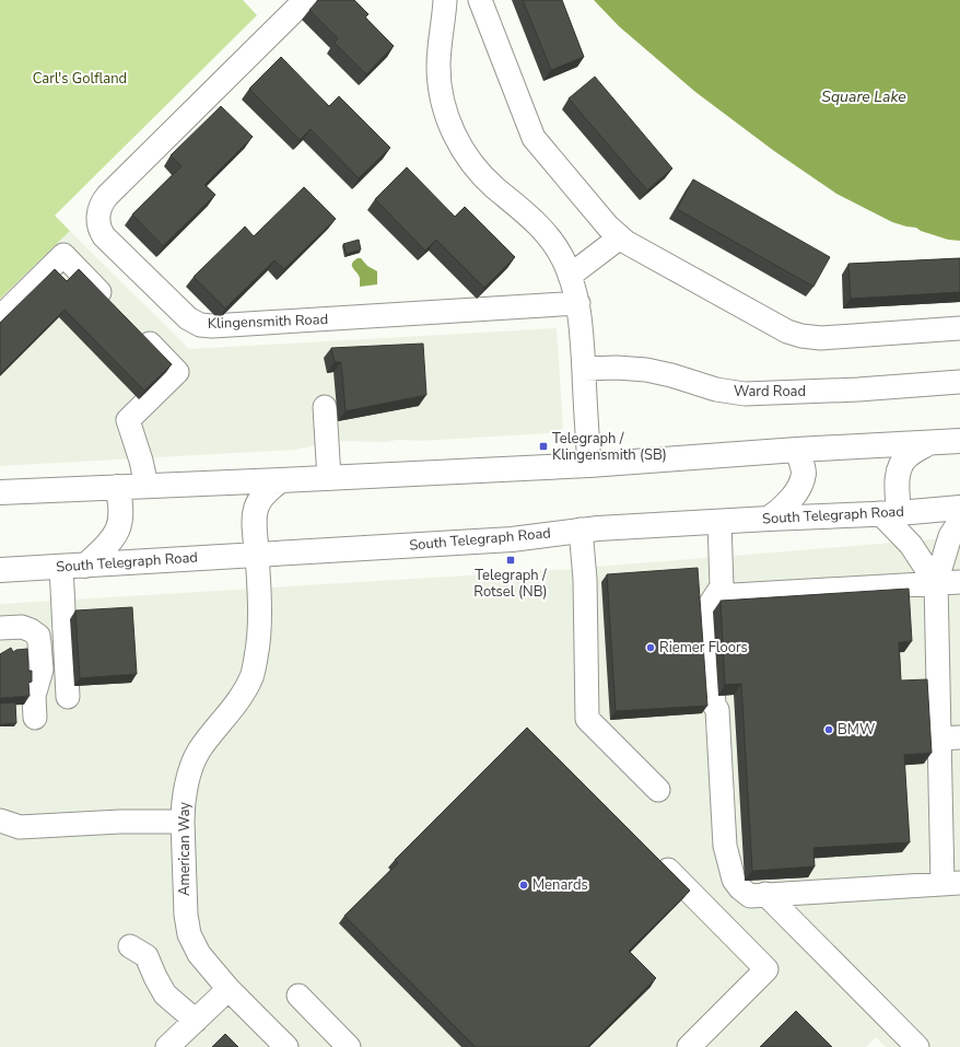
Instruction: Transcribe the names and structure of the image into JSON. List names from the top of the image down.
{
  "streets": {
    "highway": ["South Telegraph Road"],
    "street": ["Klingensmith Road", "Ward Road", "American Way"]
  },
  "crossings": [
    ["South Telegraph Road", "American Way"]
  ],
  "water": ["Square Lake"],
  "parks": ["Carl's Golfland"],
  "places": {
    "transit": ["Telegraph / Klingensmith (SB)", "Telegraph / Rotsel (NB)"],
    "other": ["Riemer Floors", "BMW", "Menards"]
  }
}
